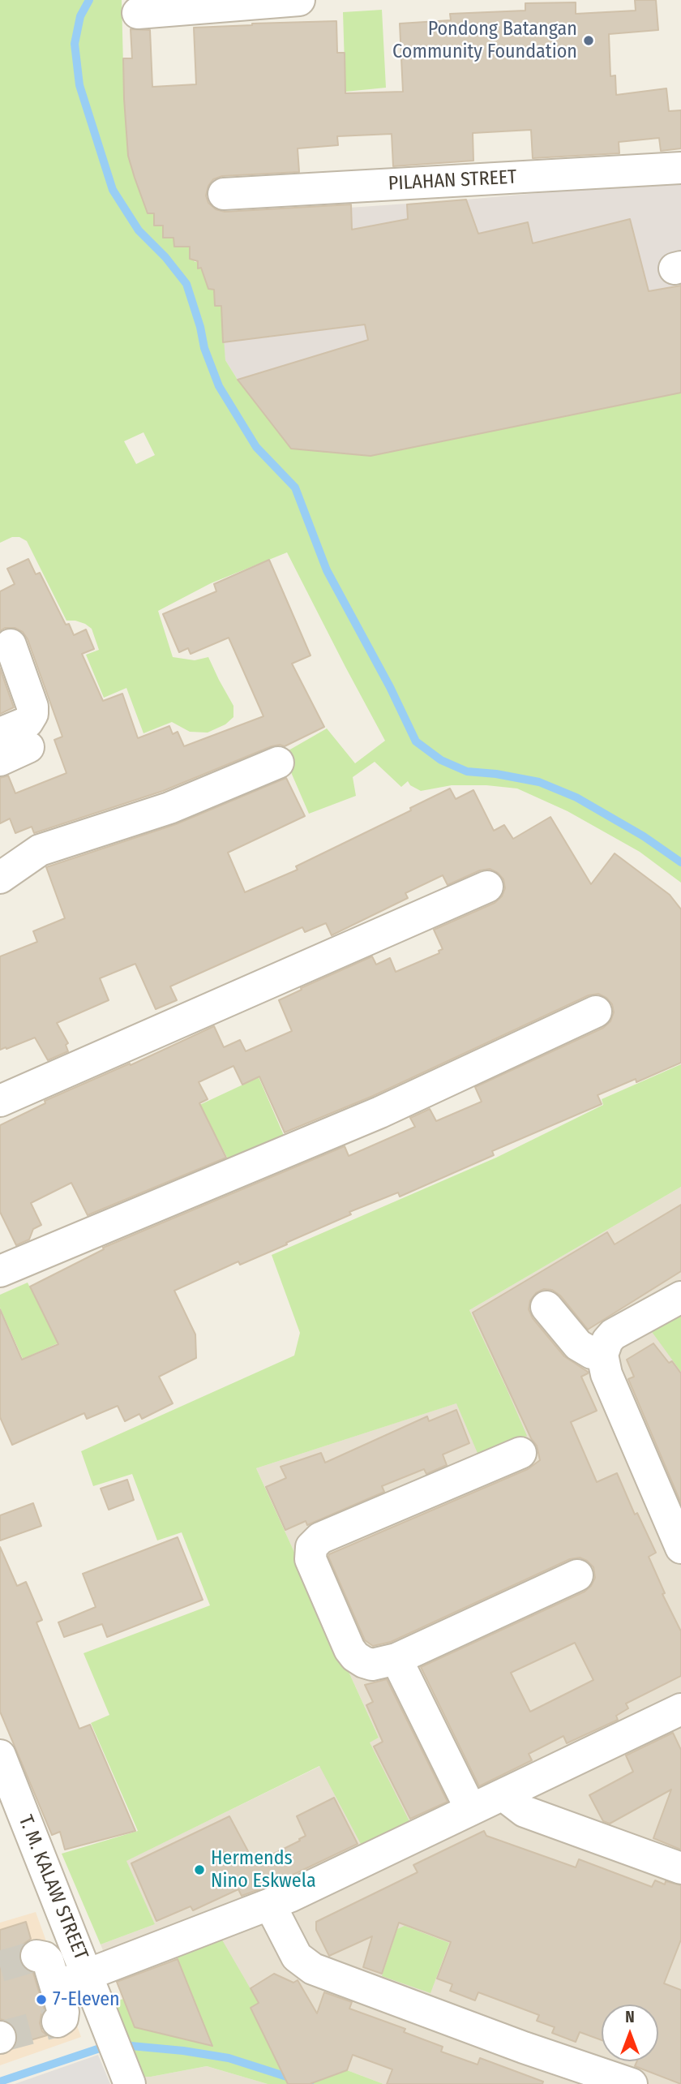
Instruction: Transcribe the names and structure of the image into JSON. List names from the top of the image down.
{
  "streets": {
    "street": ["PILAHAN STREET", "T. M. KALAW STREET"]
  },
  "places": ["Pondong Batangan Community Foundation", "Hermends Nino Eskwela", "7-Eleven"],
  "north": "top"
}
